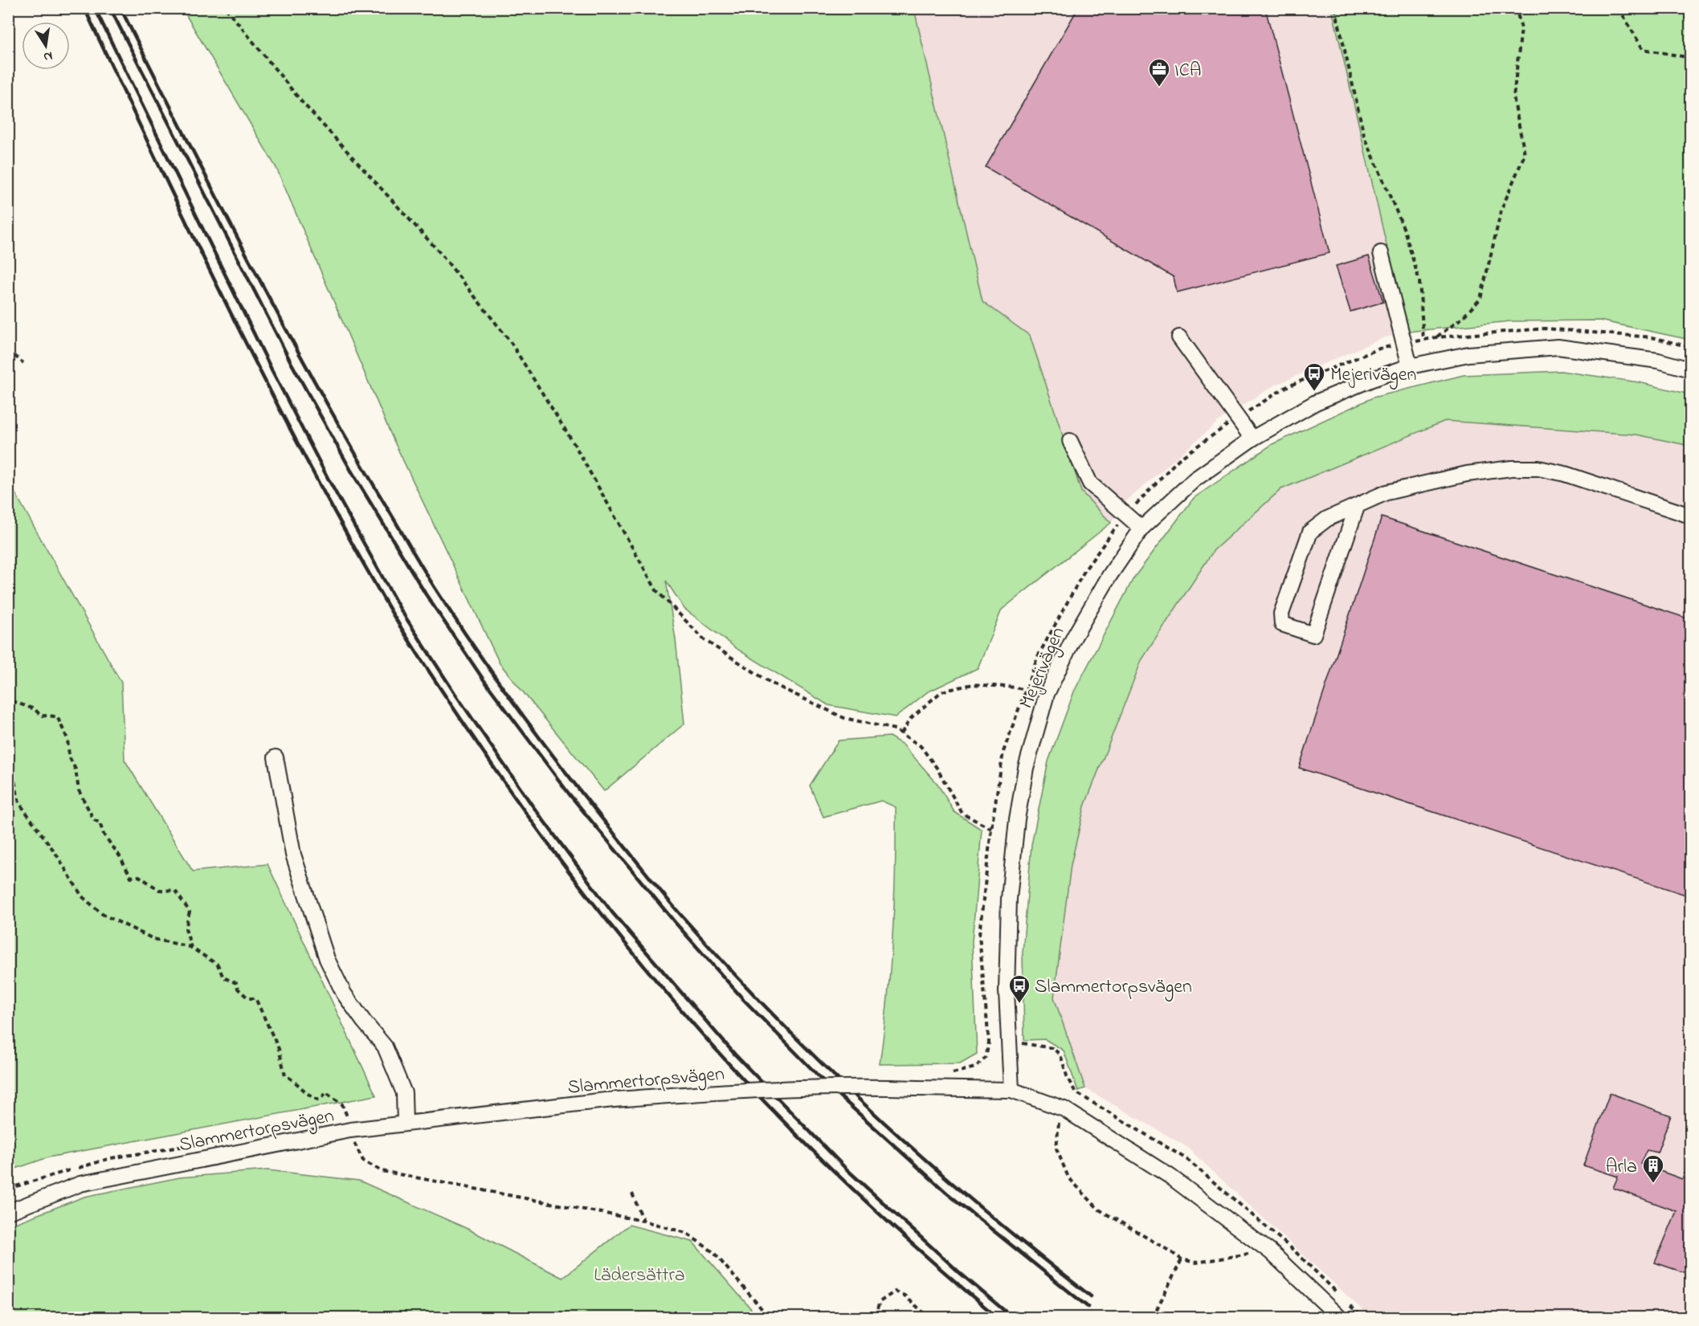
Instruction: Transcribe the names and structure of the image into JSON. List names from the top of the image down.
{
  "streets": {
    "street": ["Mejerivägen", "Slammertorpsvägen"]
  },
  "crossings": [
    ["Mejerivägen", "Slammertorpsvägen"]
  ],
  "parks": ["Lädersättra"],
  "places": {
    "office": ["ICA"],
    "bus stop": ["Mejerivägen", "Slammertorpsvägen"],
    "building": ["Arla"]
  },
  "north": "bottom"
}
